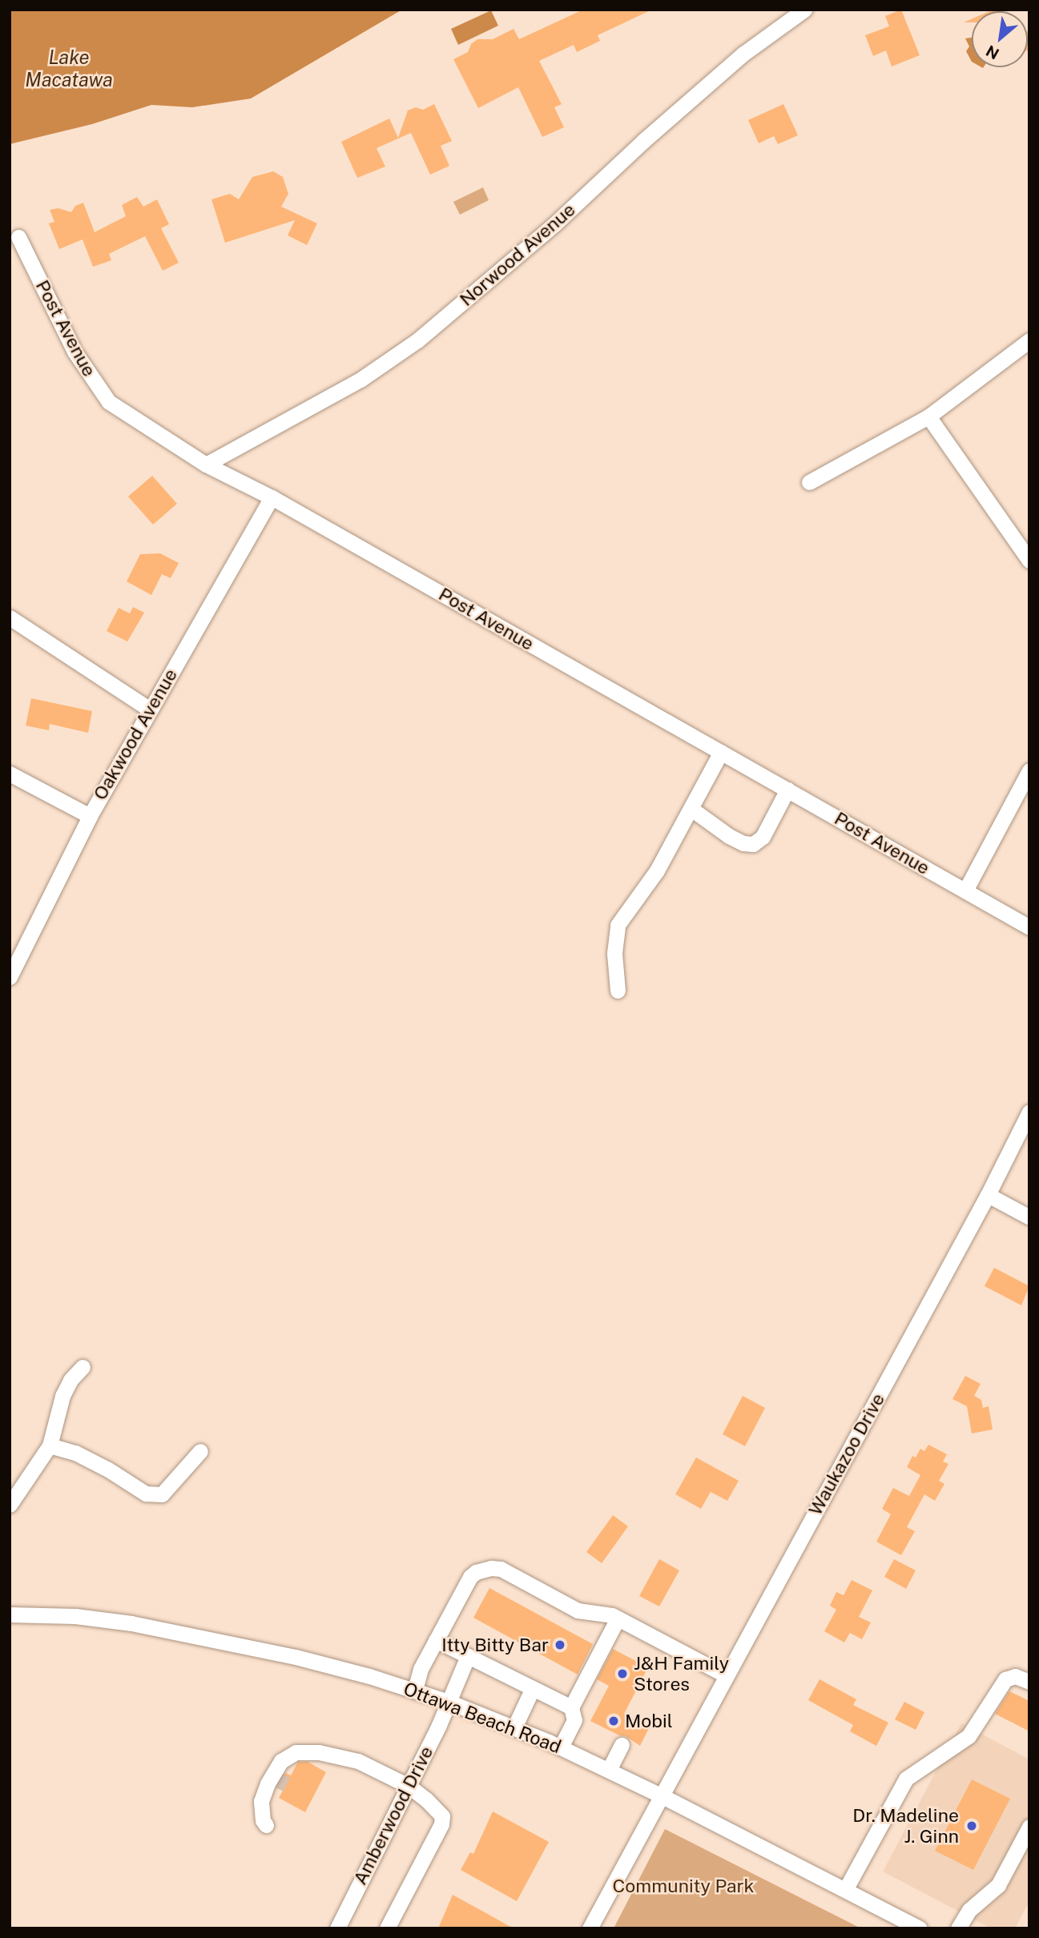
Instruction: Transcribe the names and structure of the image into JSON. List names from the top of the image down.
{
  "streets": {
    "street": [
      "Norwood Avenue",
      "Post Avenue",
      "Oakwood Avenue",
      "Waukazoo Drive",
      "Ottawa Beach Road",
      "Amberwood Drive"
    ]
  },
  "crossings": [
    ["Norwood Avenue", "Post Avenue"],
    ["Post Avenue", "Oakwood Avenue"],
    ["Waukazoo Drive", "Ottawa Beach Road"],
    ["Ottawa Beach Road", "Amberwood Drive"]
  ],
  "water": ["Lake Macatawa"],
  "parks": ["Community Park"],
  "places": [
    "Itty Bitty Bar",
    "J&H Family Stores",
    "Mobil",
    "Dr. Madeline J. Ginn"
  ],
  "north": "bottom left"
}
